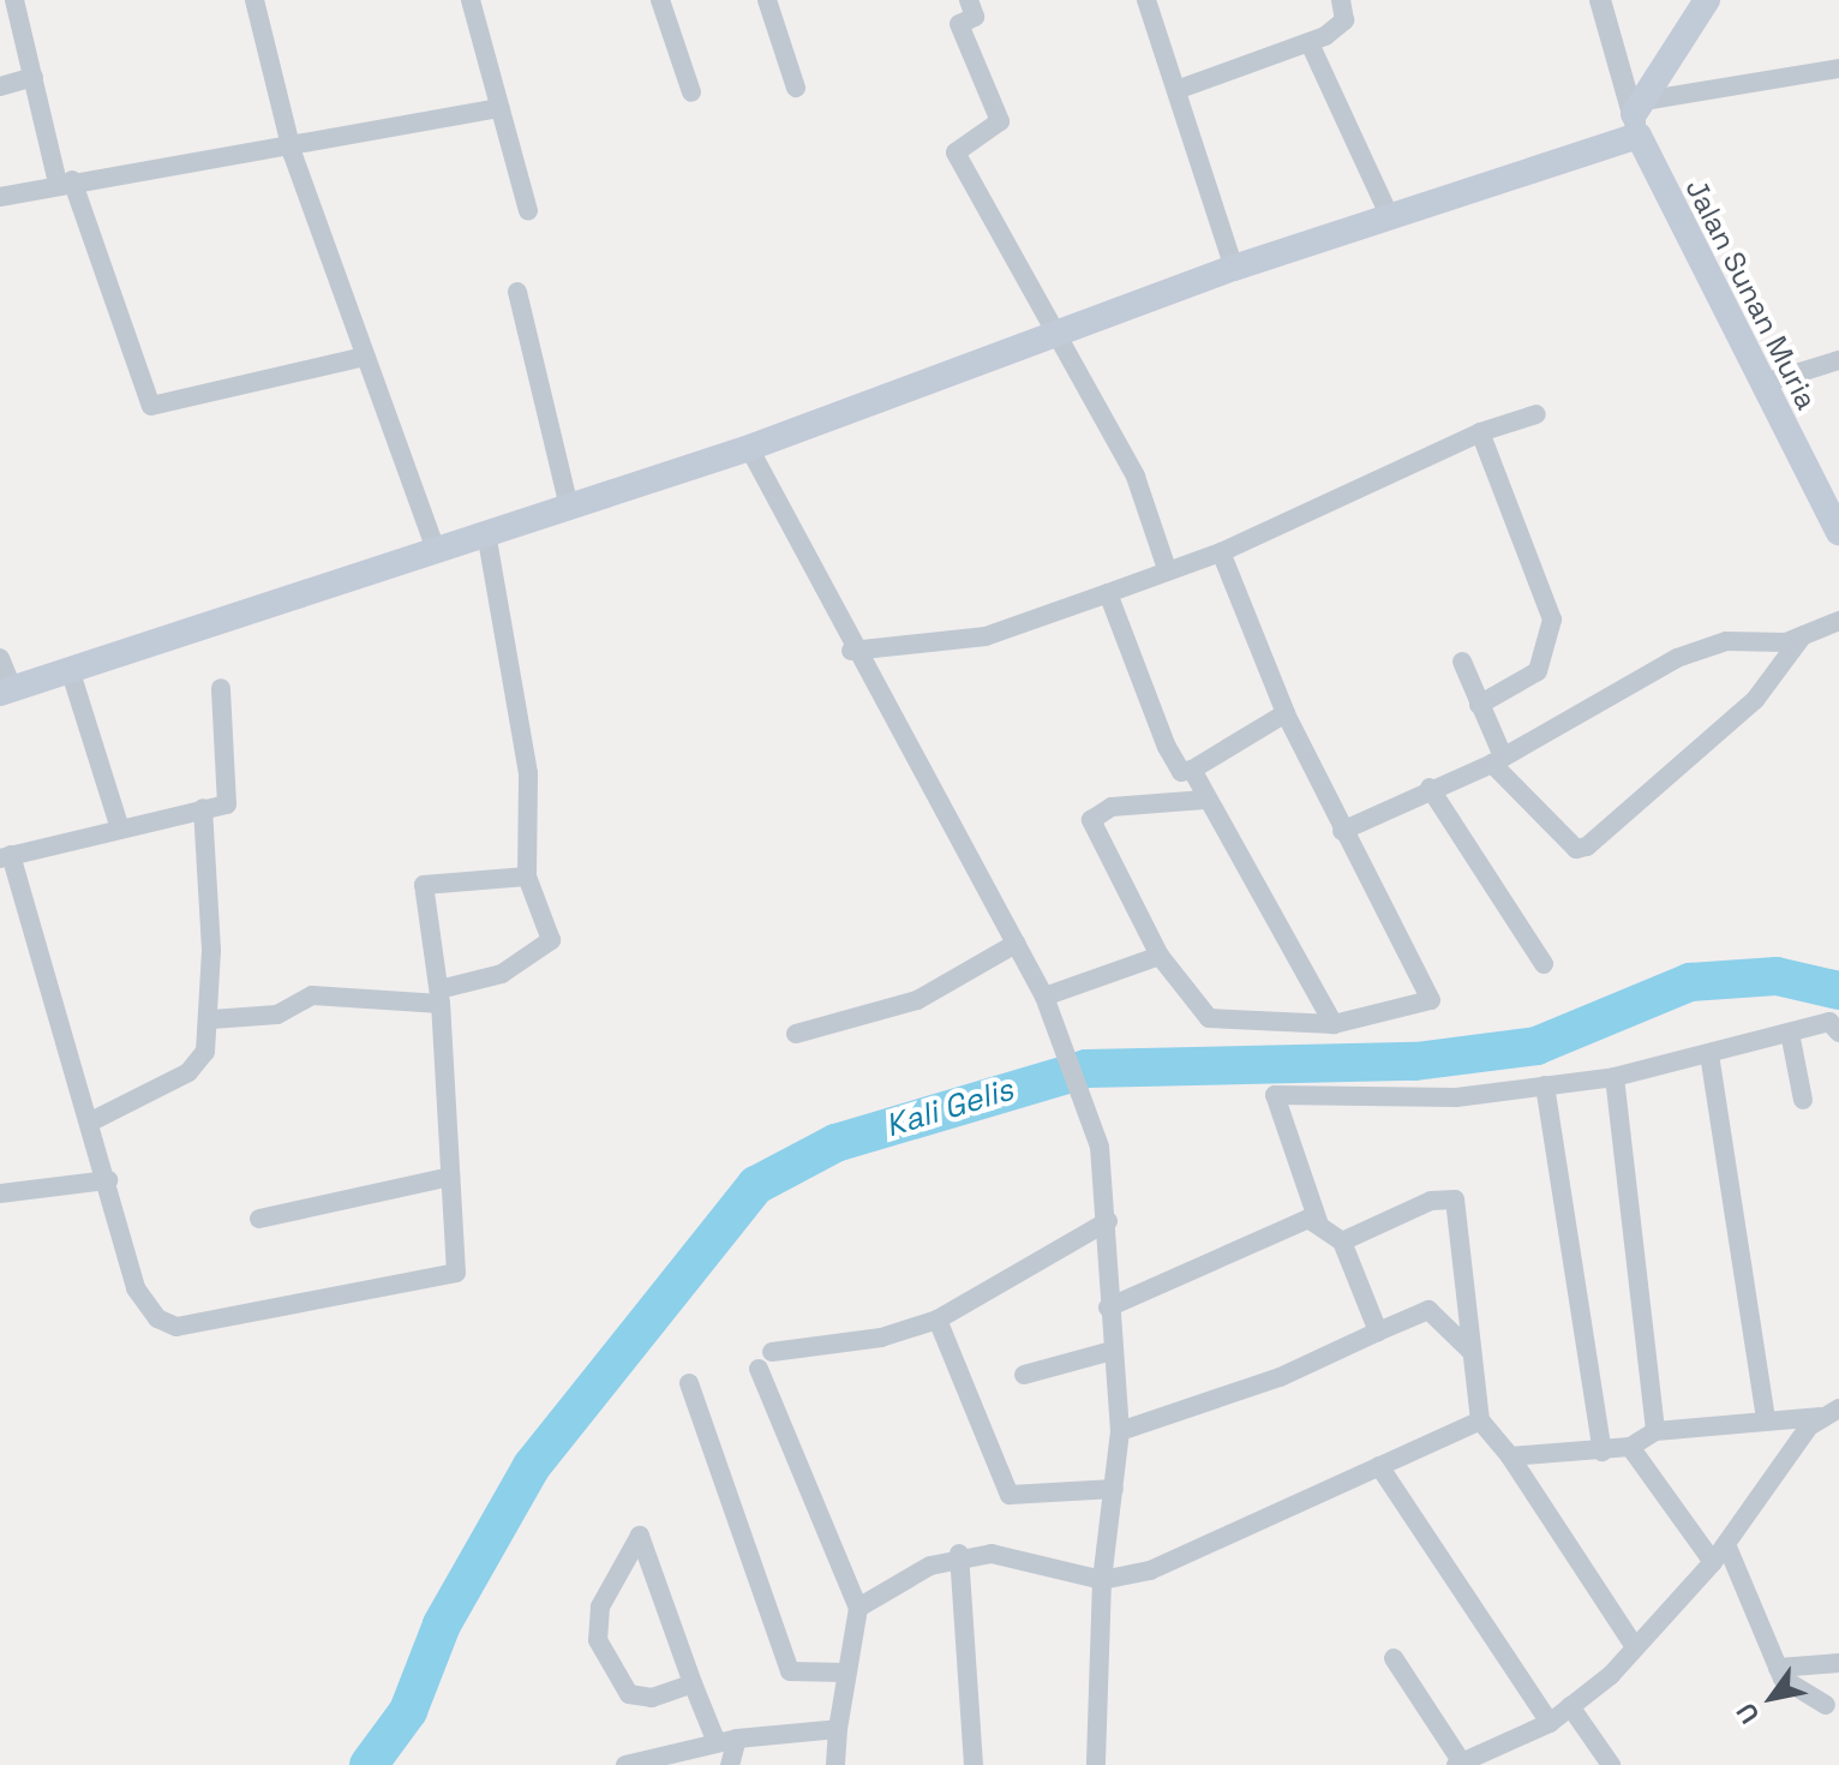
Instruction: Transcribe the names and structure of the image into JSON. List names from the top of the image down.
{
  "streets": {
    "main road": ["Jalan Sunan Muria"]
  },
  "water": ["Kali Gelis"],
  "north": "bottom left"
}
